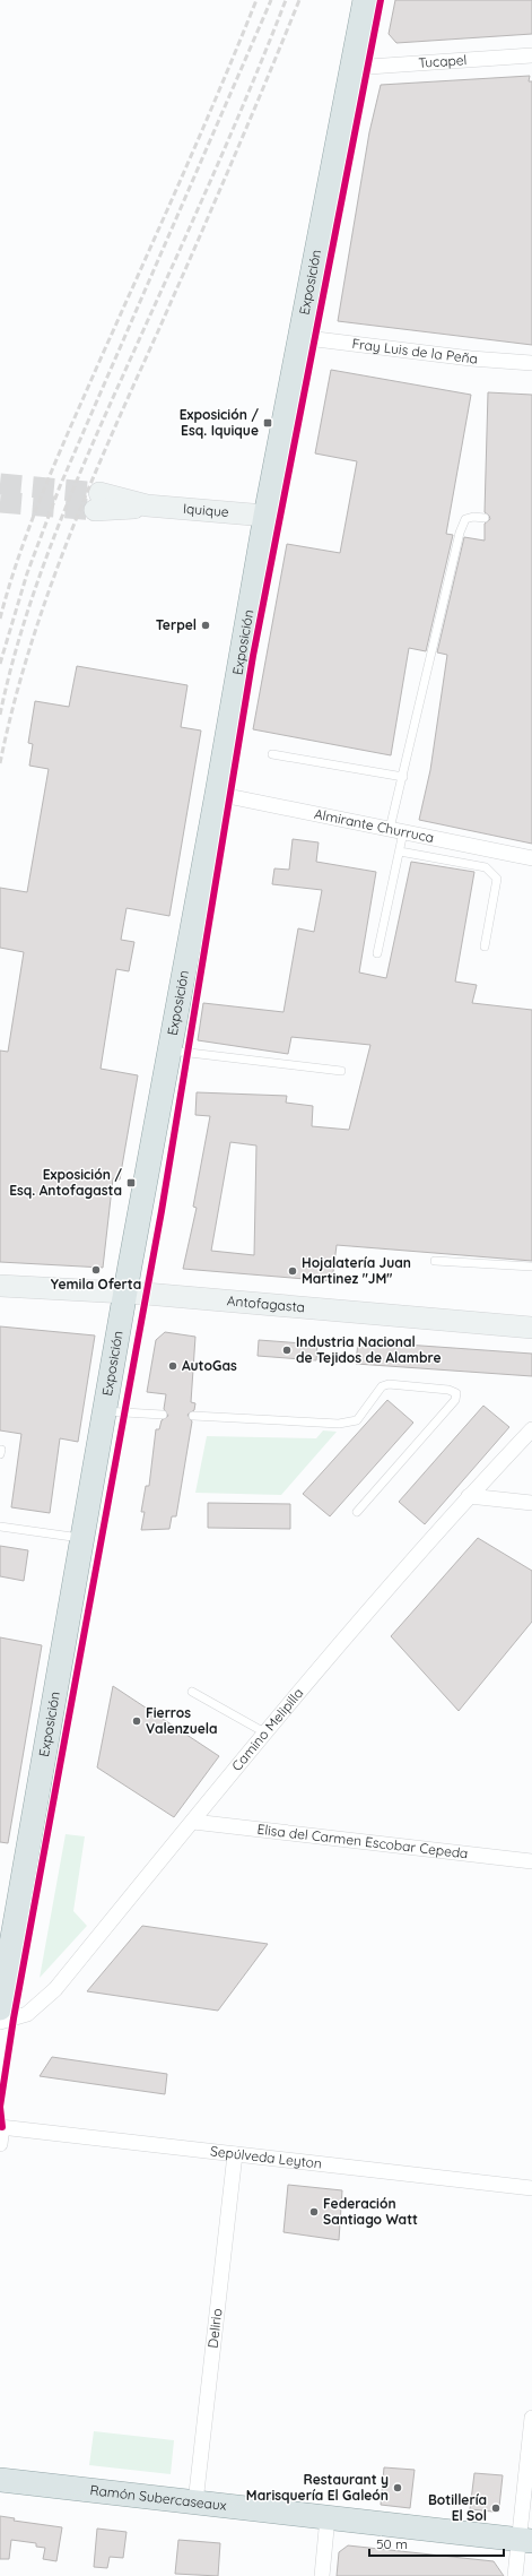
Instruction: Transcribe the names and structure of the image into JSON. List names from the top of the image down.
{
  "streets": {
    "main road": [
      "Exposición",
      "Iquique",
      "Antofagasta",
      "Ramón Subercaseaux"
    ],
    "street": [
      "Tucapel",
      "Fray Luis de la Peña",
      "Almirante Churruca",
      "Camino Melipilla",
      "Elisa del Carmen Escobar Cepeda",
      "Sepúlveda Leyton",
      "Delirio"
    ]
  },
  "crossings": [
    ["Tucapel", "Exposición"],
    ["Exposición", "Fray Luis de la Peña"],
    ["Exposición", "Iquique"],
    ["Exposición", "Almirante Churruca"],
    ["Exposición", "Antofagasta"],
    ["Camino Melipilla", "Elisa del Carmen Escobar Cepeda"],
    ["Sepúlveda Leyton", "Delirio"],
    ["Delirio", "Ramón Subercaseaux"]
  ],
  "places": {
    "transit": ["Exposición / Esq. Iquique", "Exposición / Esq. Antofagasta"],
    "other": [
      "Terpel",
      "Yemila Oferta",
      "Hojalatería Juan Martinez \"JM\"",
      "Industria Nacional de Tejidos de Alambre",
      "AutoGas",
      "Fierros Valenzuela",
      "Federación Santiago Watt",
      "Restaurant y Marisquería El Galeón",
      "Botillería El Sol"
    ]
  },
  "scale_bar": "50 m"
}
